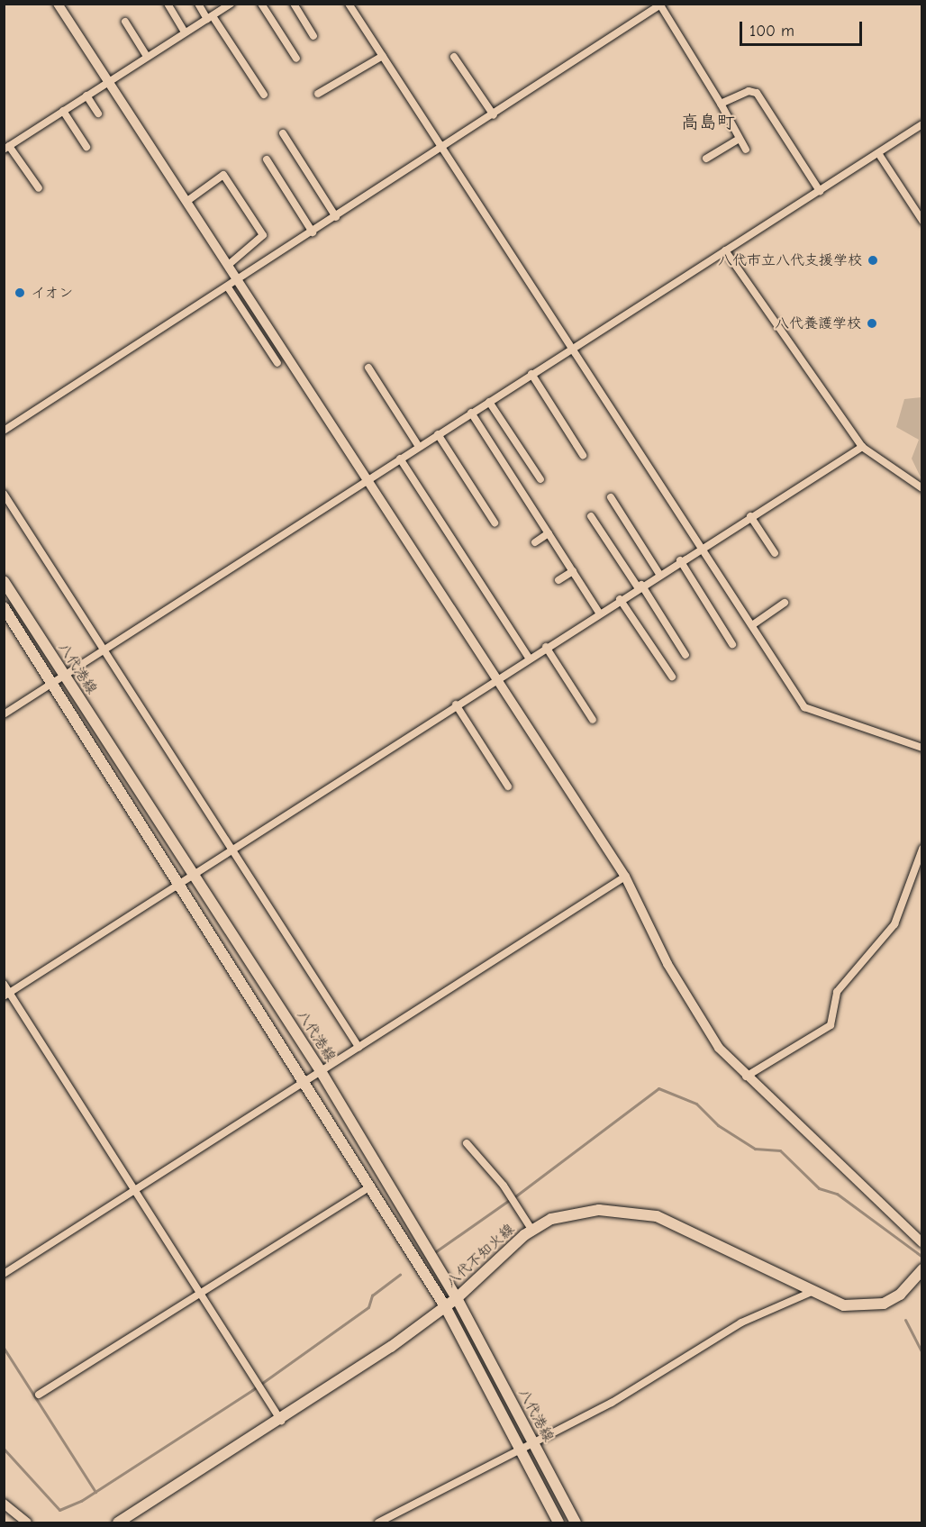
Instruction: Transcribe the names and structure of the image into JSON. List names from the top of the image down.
{
  "streets": {
    "main road": ["八代港線", "八代不知火線"]
  },
  "crossings": [
    ["八代港線", "八代不知火線"]
  ],
  "districts": ["高島町"],
  "places": ["八代市立八代支援学校", "イオン", "八代養護学校"],
  "scale_bar": "100 m"
}
